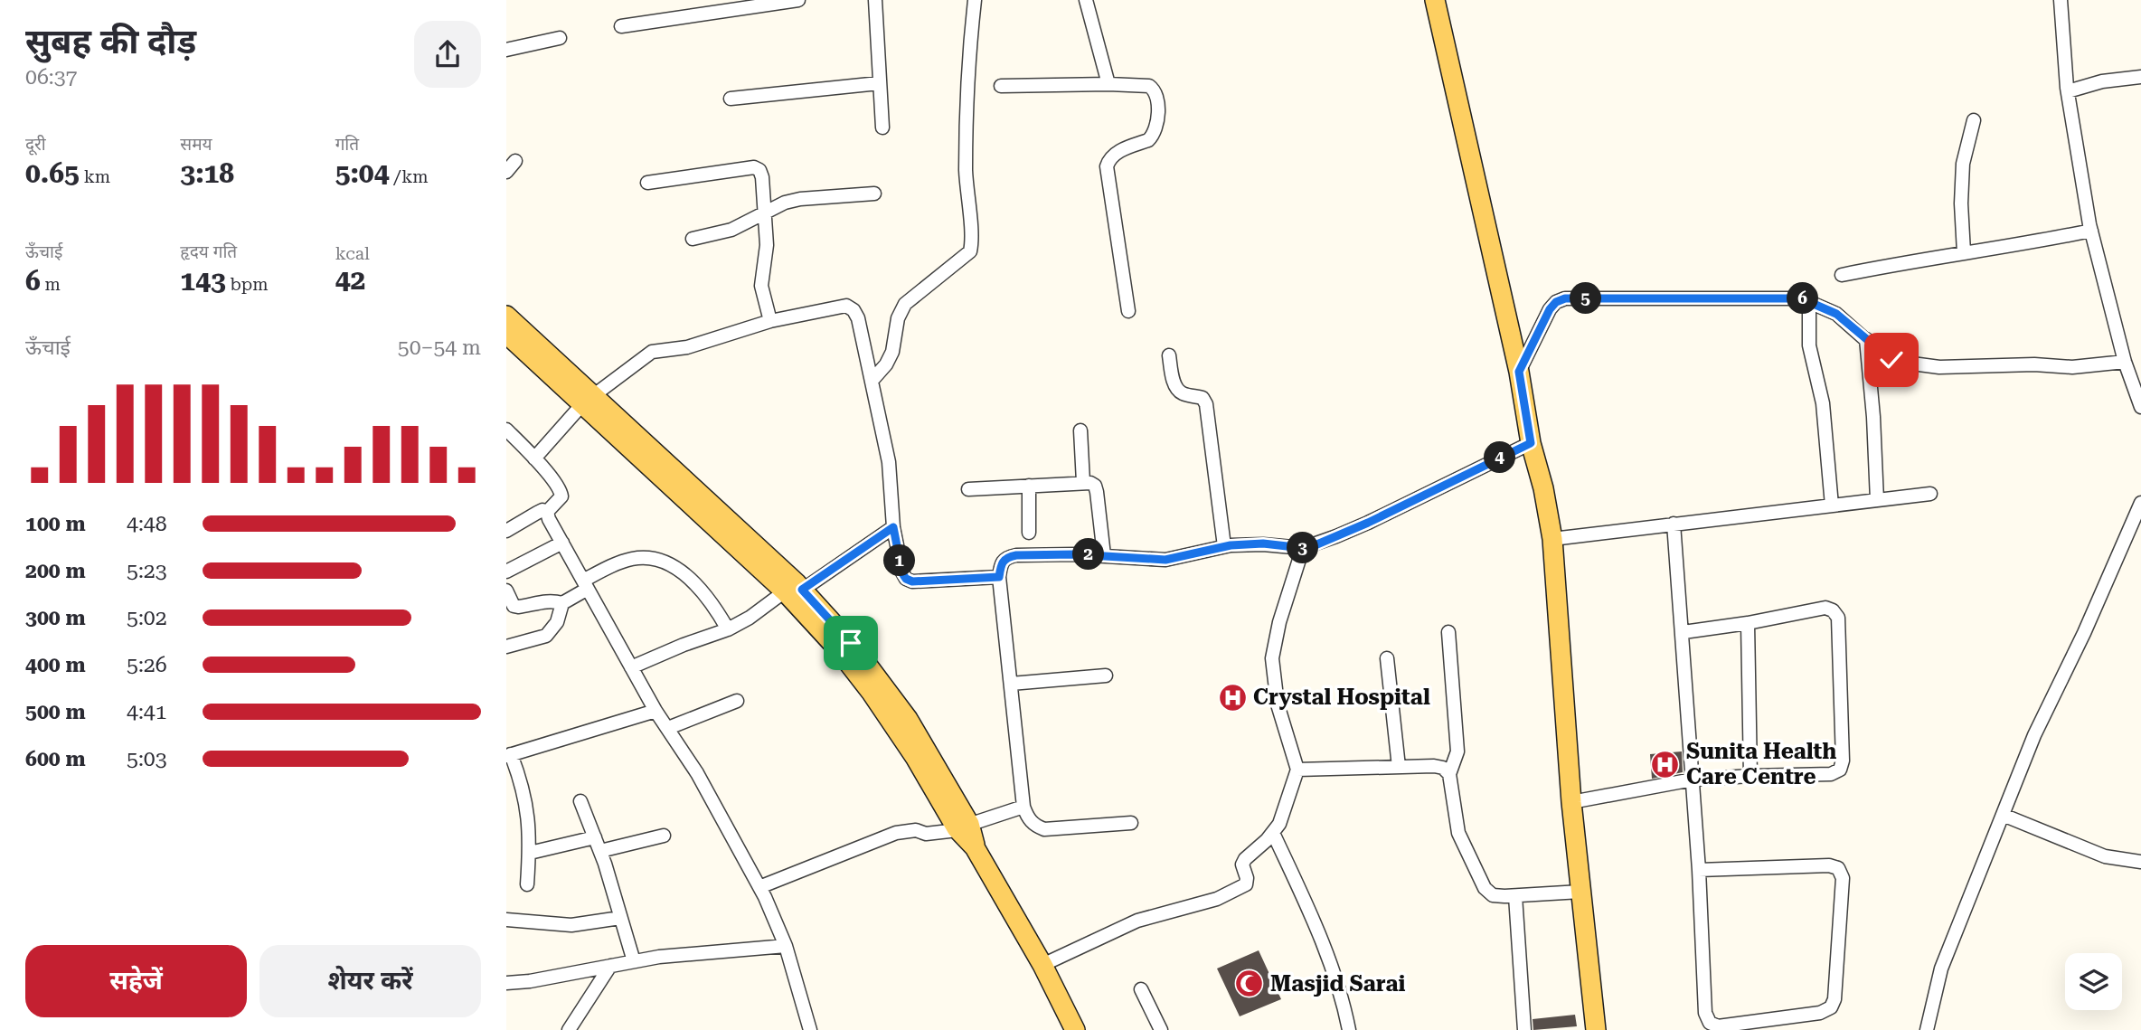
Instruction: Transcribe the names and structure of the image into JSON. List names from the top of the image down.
{
  "places": {
    "hospital": ["Crystal Hospital", "Sunita Health Care Centre"],
    "mosque": ["Masjid Sarai"]
  },
  "page": {
    "heading": ["सुबह की दौड़", "06:37"],
    "stats": [
      ["दूरी", "0.65 km"],
      ["समय", "3:18"],
      ["गति", "5:04 /km"],
      ["ऊँचाई", "6 m"],
      ["हृदय गति", "143 bpm"],
      ["kcal", "42"]
    ],
    "pins": [
      "5",
      "6",
      "4",
      "3",
      "2",
      "1"
    ],
    "chart": ["ऊँचाई", "50–54 m"],
    "list": [
      {
        "name": "100 m",
        "note": "4:48"
      },
      {
        "name": "200 m",
        "note": "5:23"
      },
      {
        "name": "300 m",
        "note": "5:02"
      },
      {
        "name": "400 m",
        "note": "5:26"
      },
      {
        "name": "500 m",
        "note": "4:41"
      },
      {
        "name": "600 m",
        "note": "5:03"
      }
    ],
    "buttons": ["सहेजें", "शेयर करें"]
  }
}
